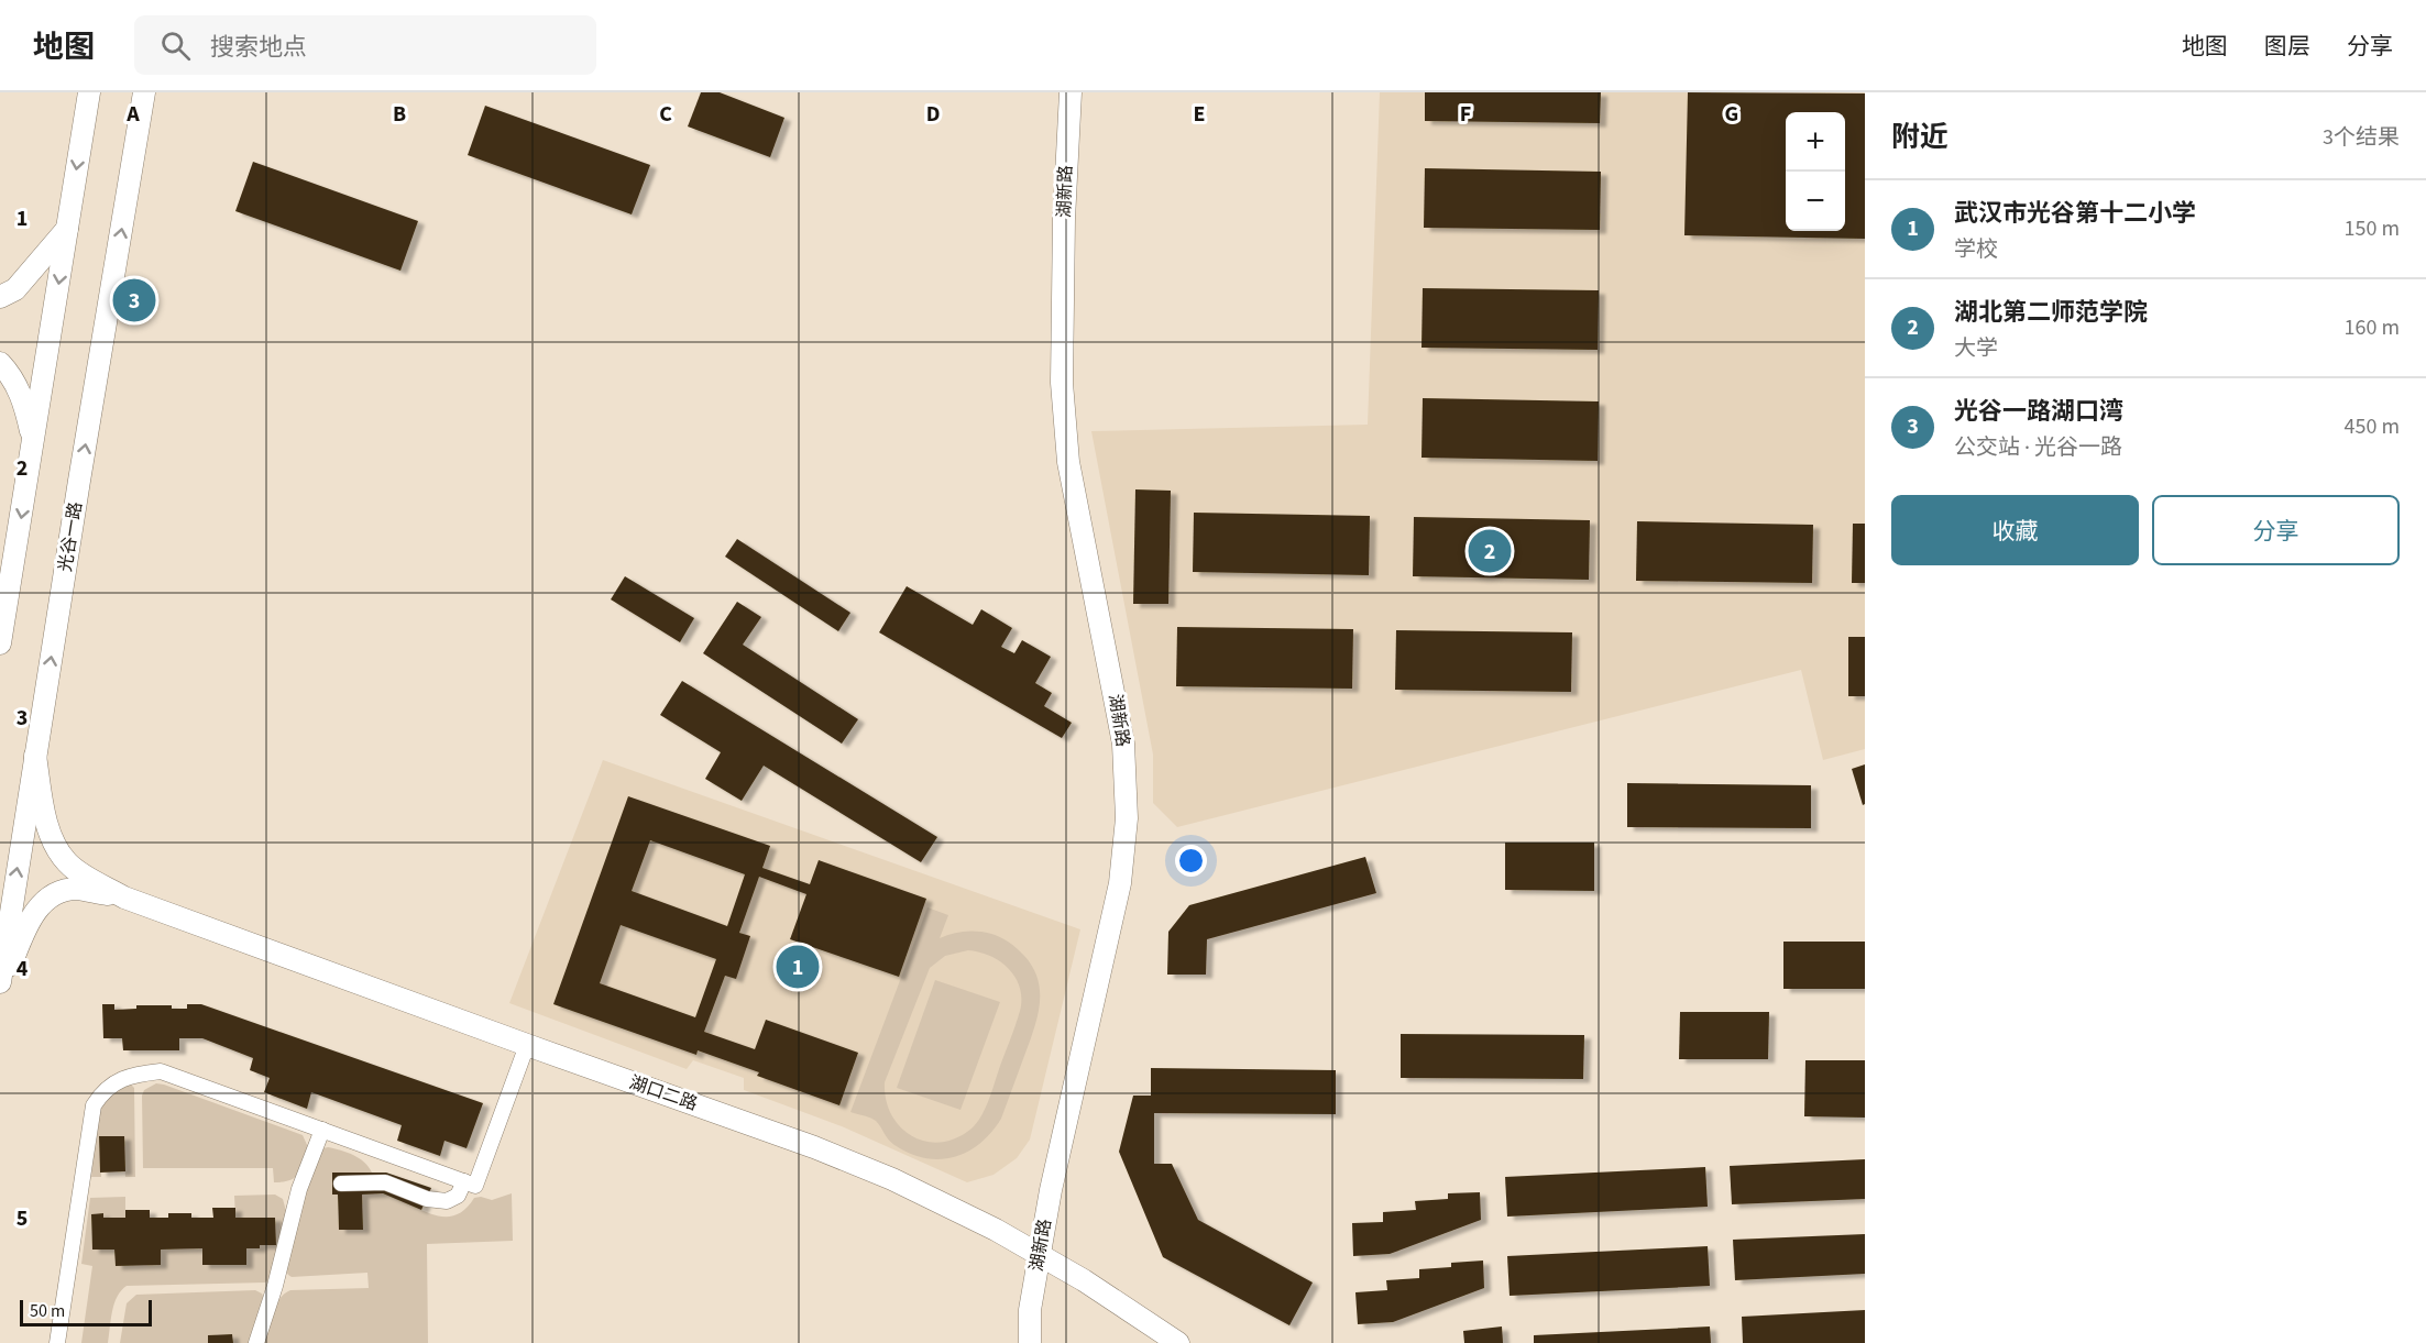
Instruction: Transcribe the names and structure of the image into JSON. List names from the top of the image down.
{
  "streets": {
    "street": ["湖新路", "光谷一路", "湖口二路"]
  },
  "crossings": [
    ["湖新路", "湖口二路"]
  ],
  "scale_bar": "50 m",
  "page": {
    "header": "地图",
    "search": "搜索地点",
    "nav": ["地图", "图层", "分享"],
    "heading": ["附近", "3个结果"],
    "map_buttons": ["+", "−"],
    "list": [
      {
        "mark": "1",
        "name": "武汉市光谷第十二小学",
        "note": "学校",
        "value": "150 m"
      },
      {
        "mark": "2",
        "name": "湖北第二师范学院",
        "note": "大学",
        "value": "160 m"
      },
      {
        "mark": "3",
        "name": "光谷一路湖口湾",
        "note": "公交站 · 光谷一路",
        "value": "450 m"
      }
    ],
    "pins": ["3", "2", "1"],
    "buttons": ["收藏", "分享"],
    "scale": "50 m"
  },
  "grid": {
    "columns": [
      "A",
      "B",
      "C",
      "D",
      "E",
      "F",
      "G"
    ],
    "rows": [
      "1",
      "2",
      "3",
      "4",
      "5"
    ]
  }
}
